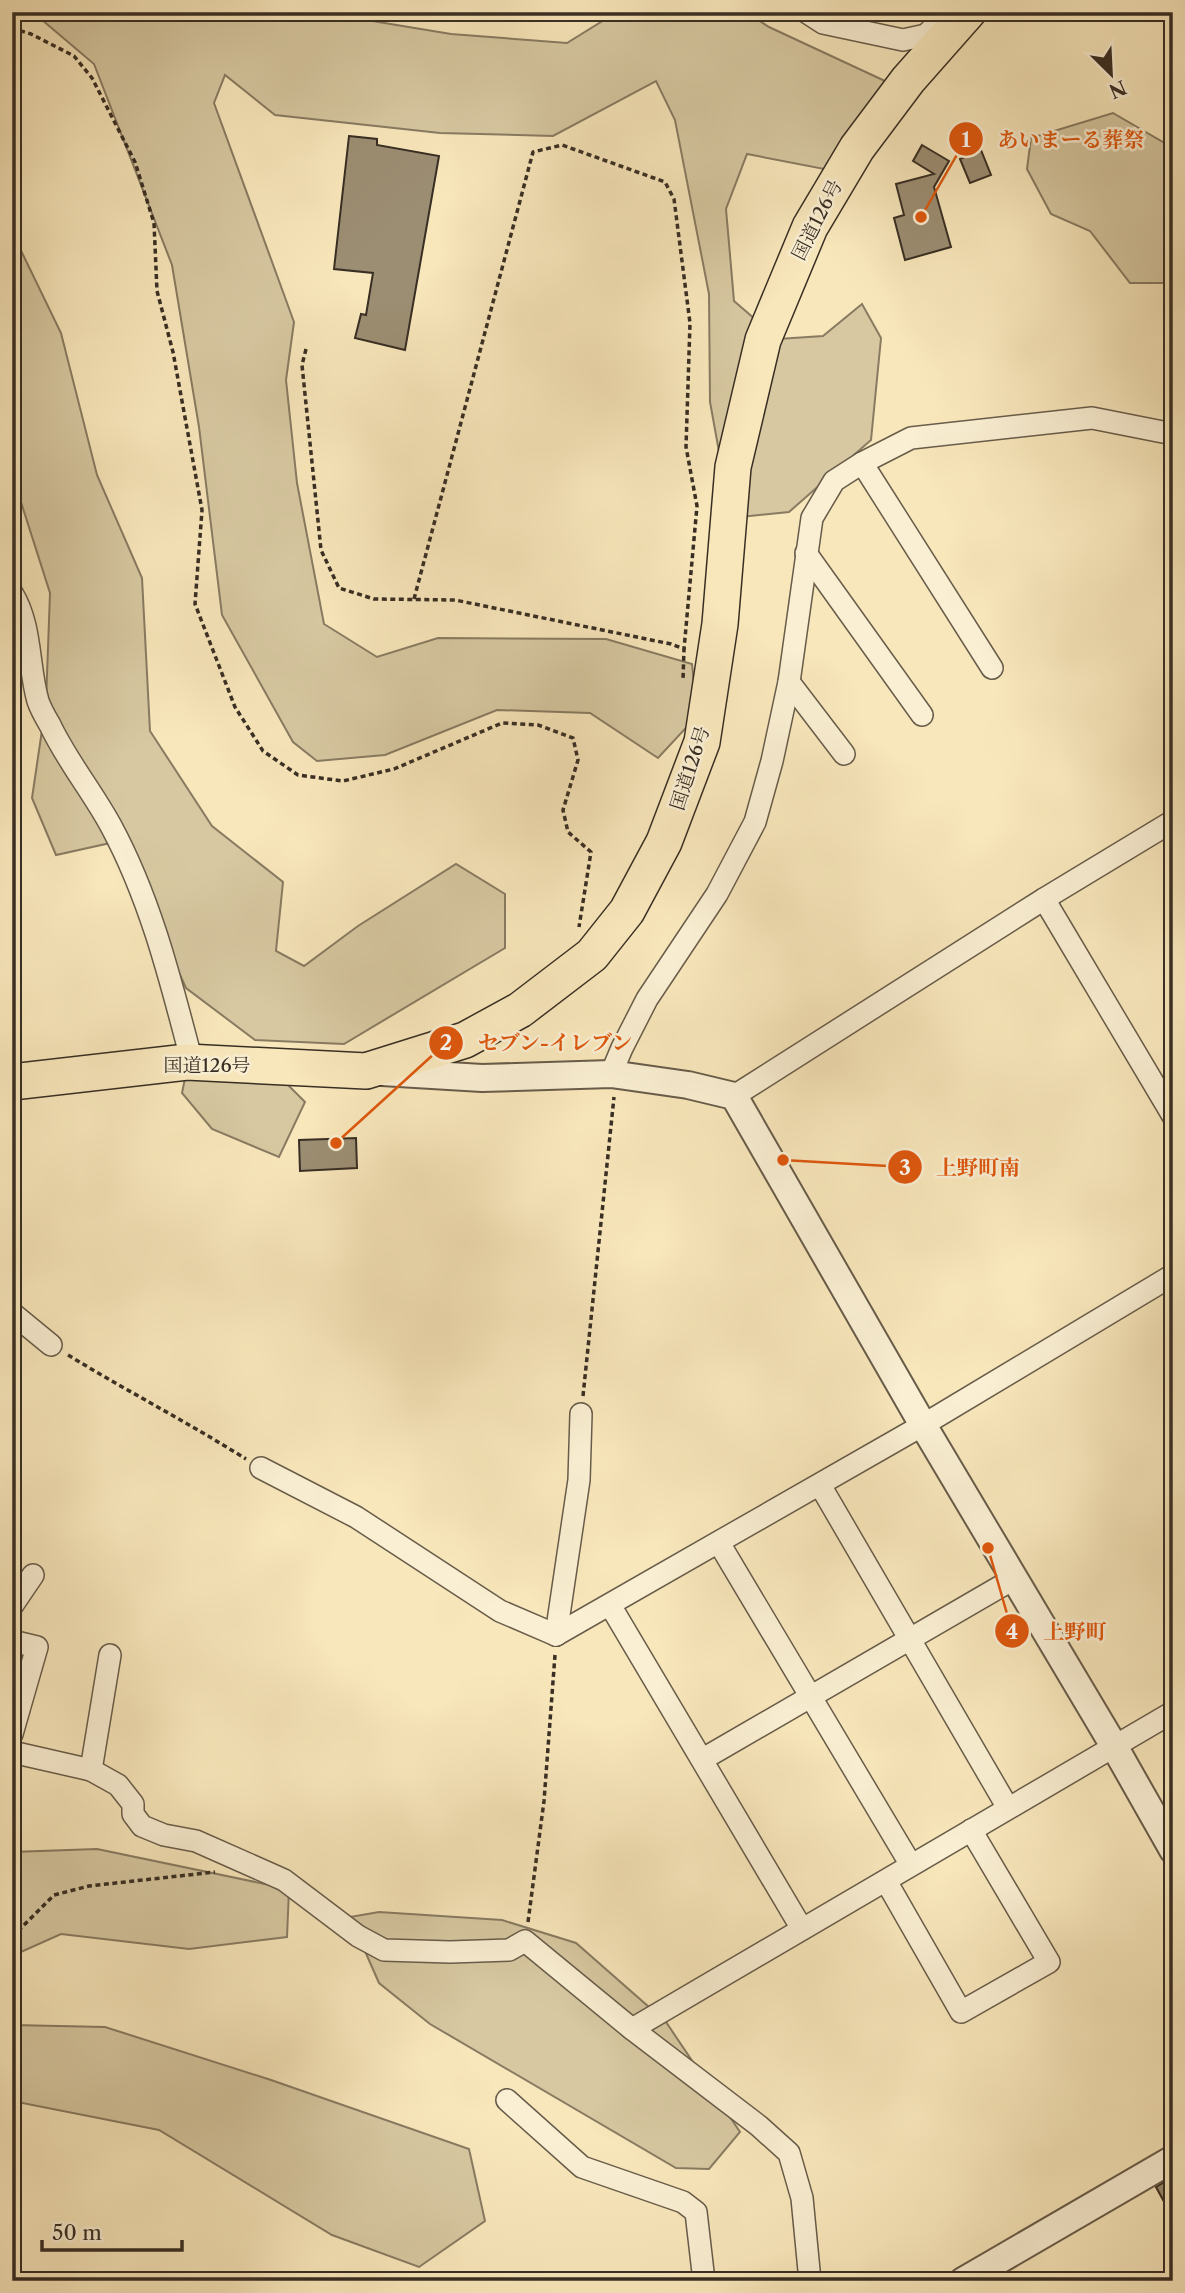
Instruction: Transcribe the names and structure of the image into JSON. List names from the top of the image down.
{
  "streets": {
    "highway": ["国道126号"]
  },
  "places": [
    "あいまーる葬祭",
    "セブン-イレブン",
    "上野町南",
    "上野町"
  ],
  "scale_bar": "50 m",
  "north": "bottom right"
}
